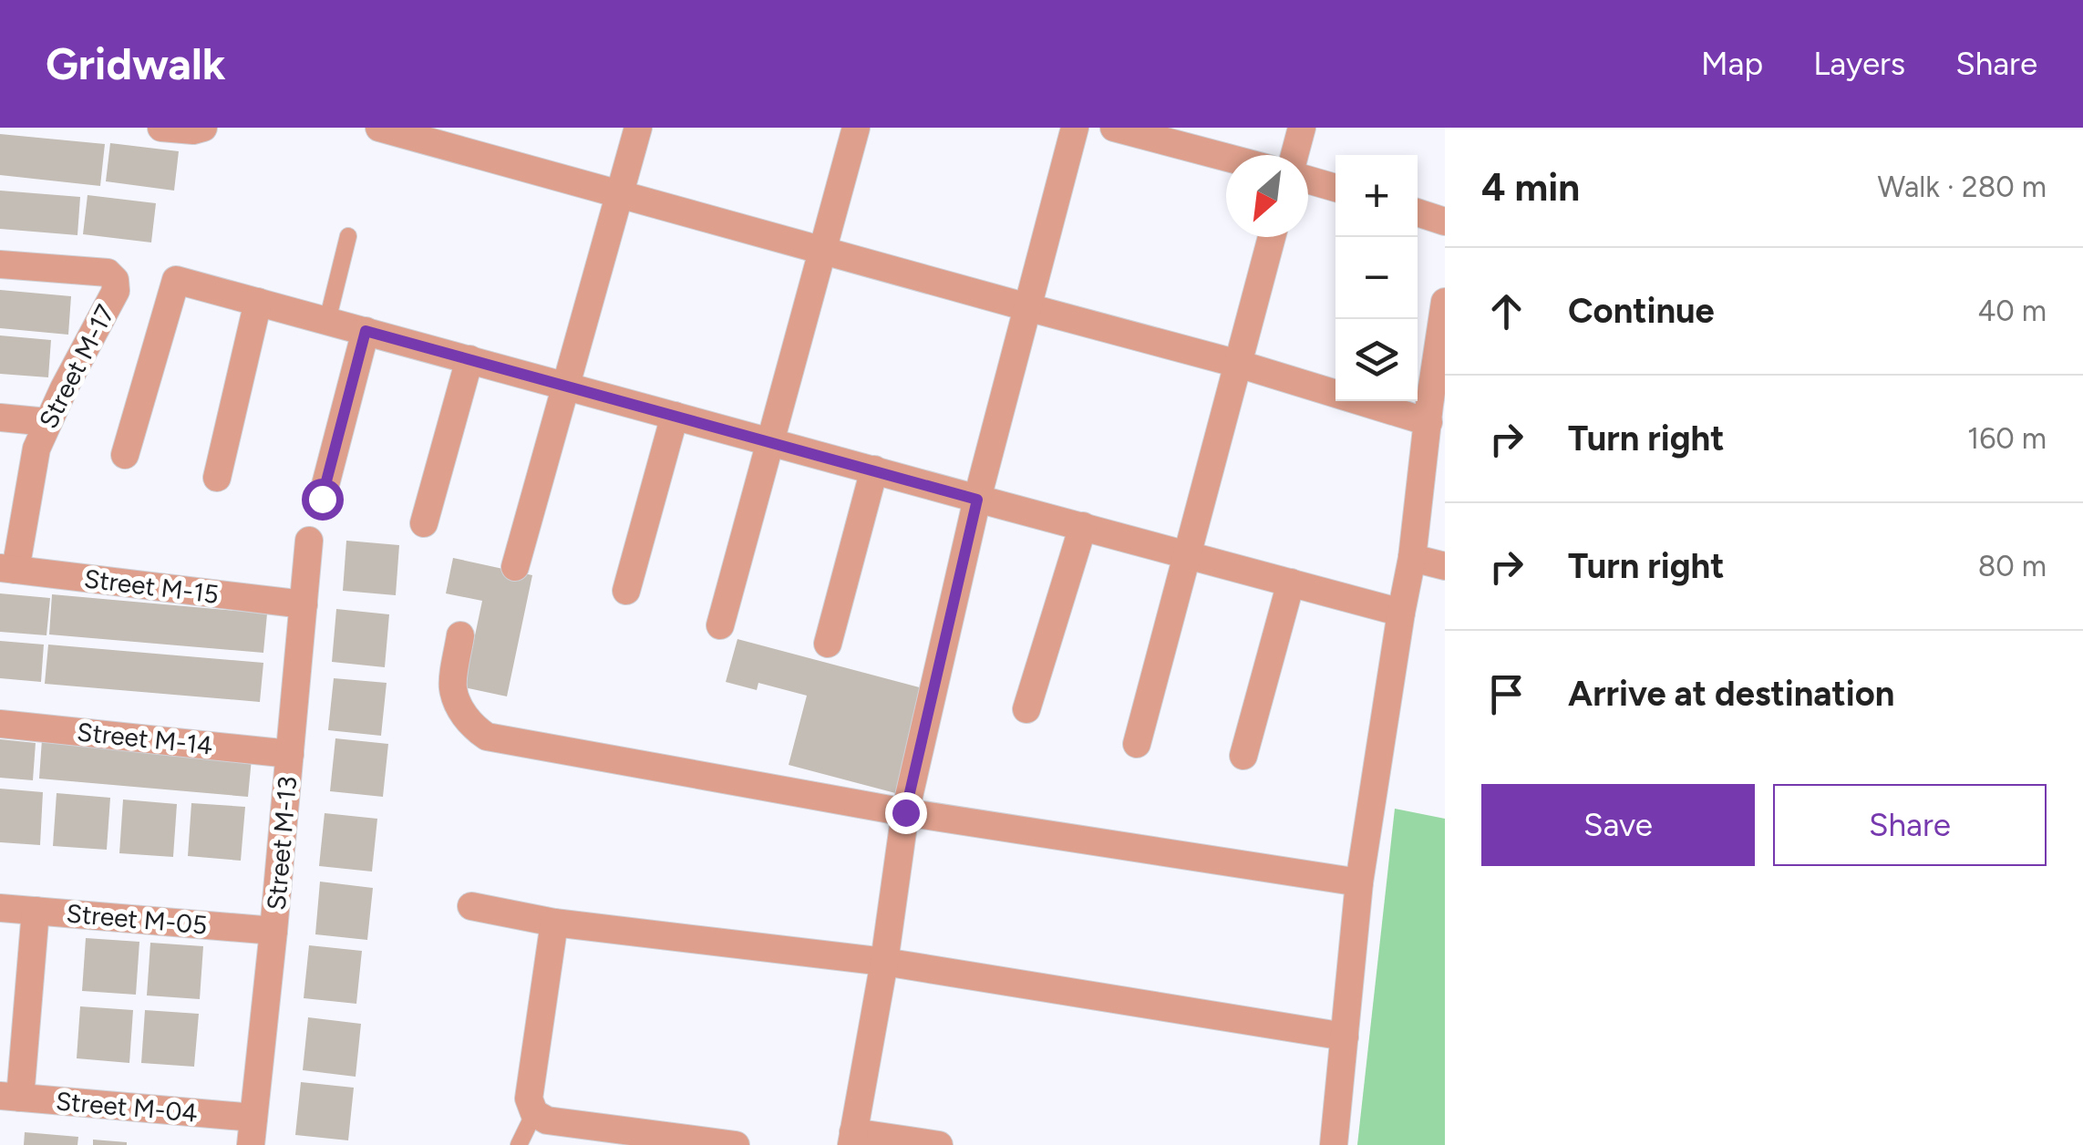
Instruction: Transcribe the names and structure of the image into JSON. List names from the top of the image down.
{
  "streets": {
    "street": [
      "Street M-17",
      "Street M-15",
      "Street M-14",
      "Street M-13",
      "Street M-05",
      "Street M-04"
    ]
  },
  "crossings": [
    ["Street M-17", "Street M-15"],
    ["Street M-15", "Street M-13"],
    ["Street M-14", "Street M-13"],
    ["Street M-13", "Street M-05"],
    ["Street M-13", "Street M-04"]
  ],
  "north": "bottom left",
  "page": {
    "header": "Gridwalk",
    "nav": ["Map", "Layers", "Share"],
    "heading": ["4 min", "Walk · 280 m"],
    "map_buttons": ["+", "−"],
    "list": [
      ["Continue", "40 m"],
      ["Turn right", "160 m"],
      ["Turn right", "80 m"],
      "Arrive at destination"
    ],
    "buttons": ["Save", "Share"]
  }
}
